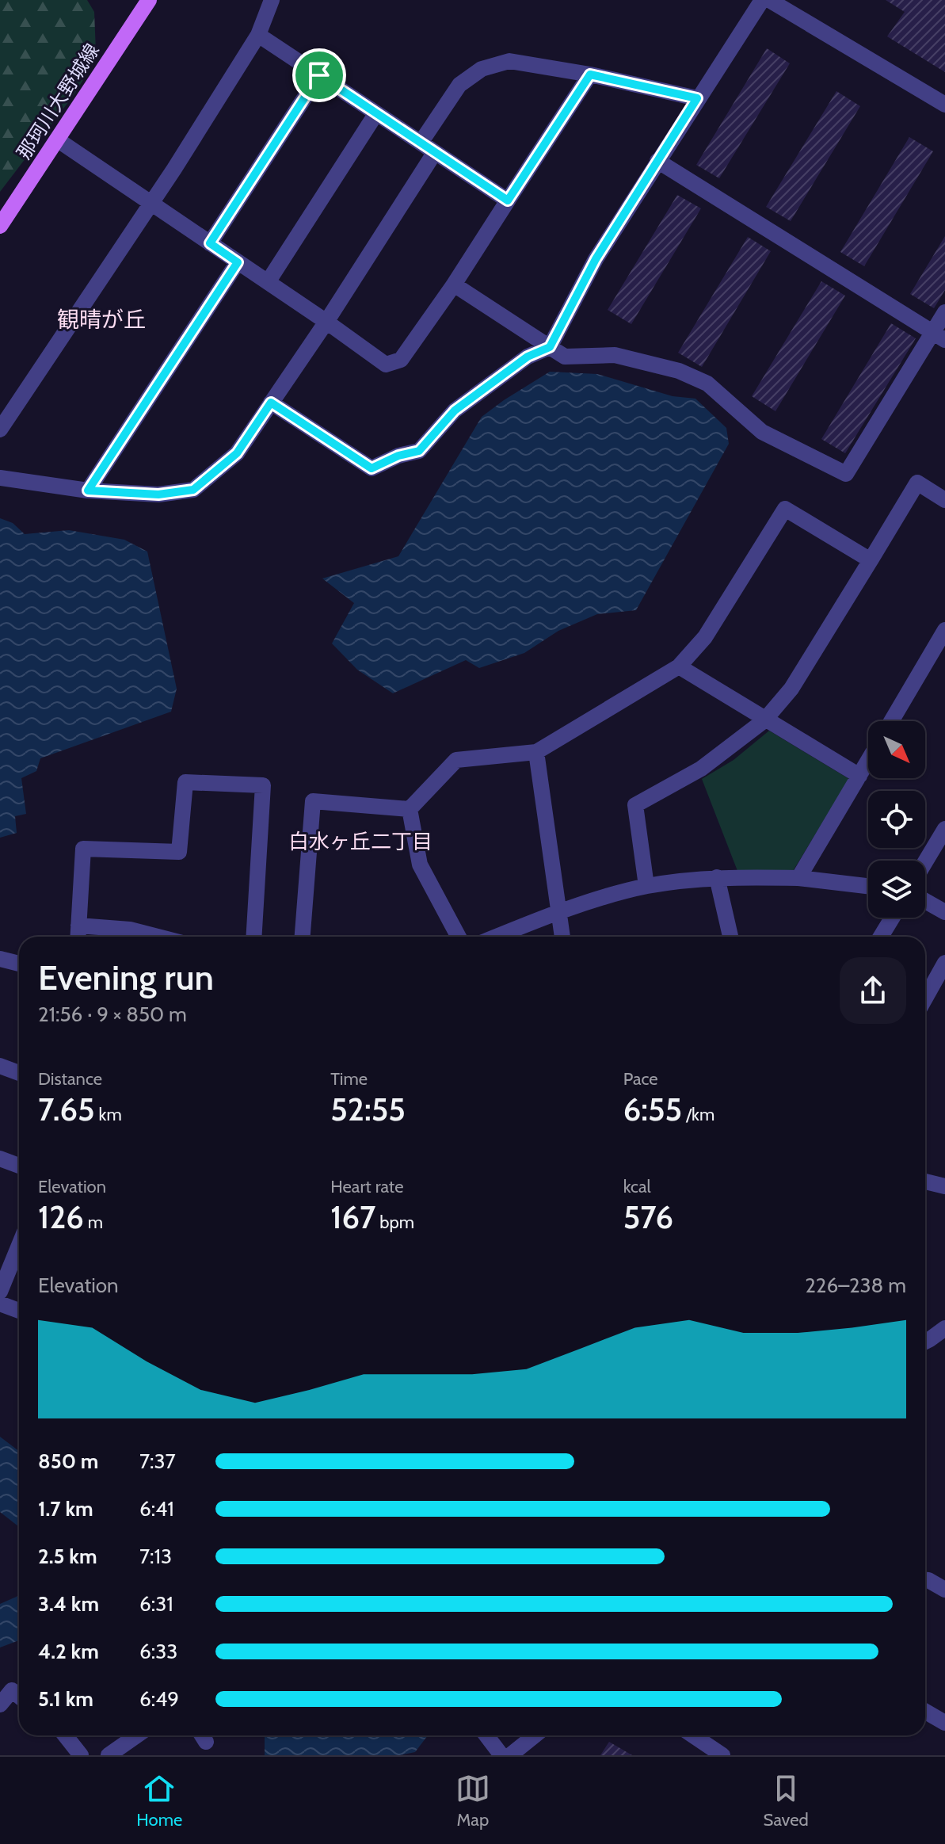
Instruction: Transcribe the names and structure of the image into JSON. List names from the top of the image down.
{
  "streets": {
    "main road": ["那珂川大野城線"]
  },
  "districts": ["観晴が丘", "白水ヶ丘二丁目"],
  "north": "bottom right",
  "page": {
    "heading": ["Evening run", "21:56 · 9 × 850 m"],
    "stats": [
      ["Distance", "7.65 km"],
      ["Time", "52:55"],
      ["Pace", "6:55 /km"],
      ["Elevation", "126 m"],
      ["Heart rate", "167 bpm"],
      ["kcal", "576"]
    ],
    "chart": ["Elevation", "226–238 m"],
    "list": [
      {
        "name": "850 m",
        "note": "7:37"
      },
      {
        "name": "1.7 km",
        "note": "6:41"
      },
      {
        "name": "2.5 km",
        "note": "7:13"
      },
      {
        "name": "3.4 km",
        "note": "6:31"
      },
      {
        "name": "4.2 km",
        "note": "6:33"
      },
      {
        "name": "5.1 km",
        "note": "6:49"
      }
    ],
    "tabs": ["Home", "Map", "Saved"]
  }
}
